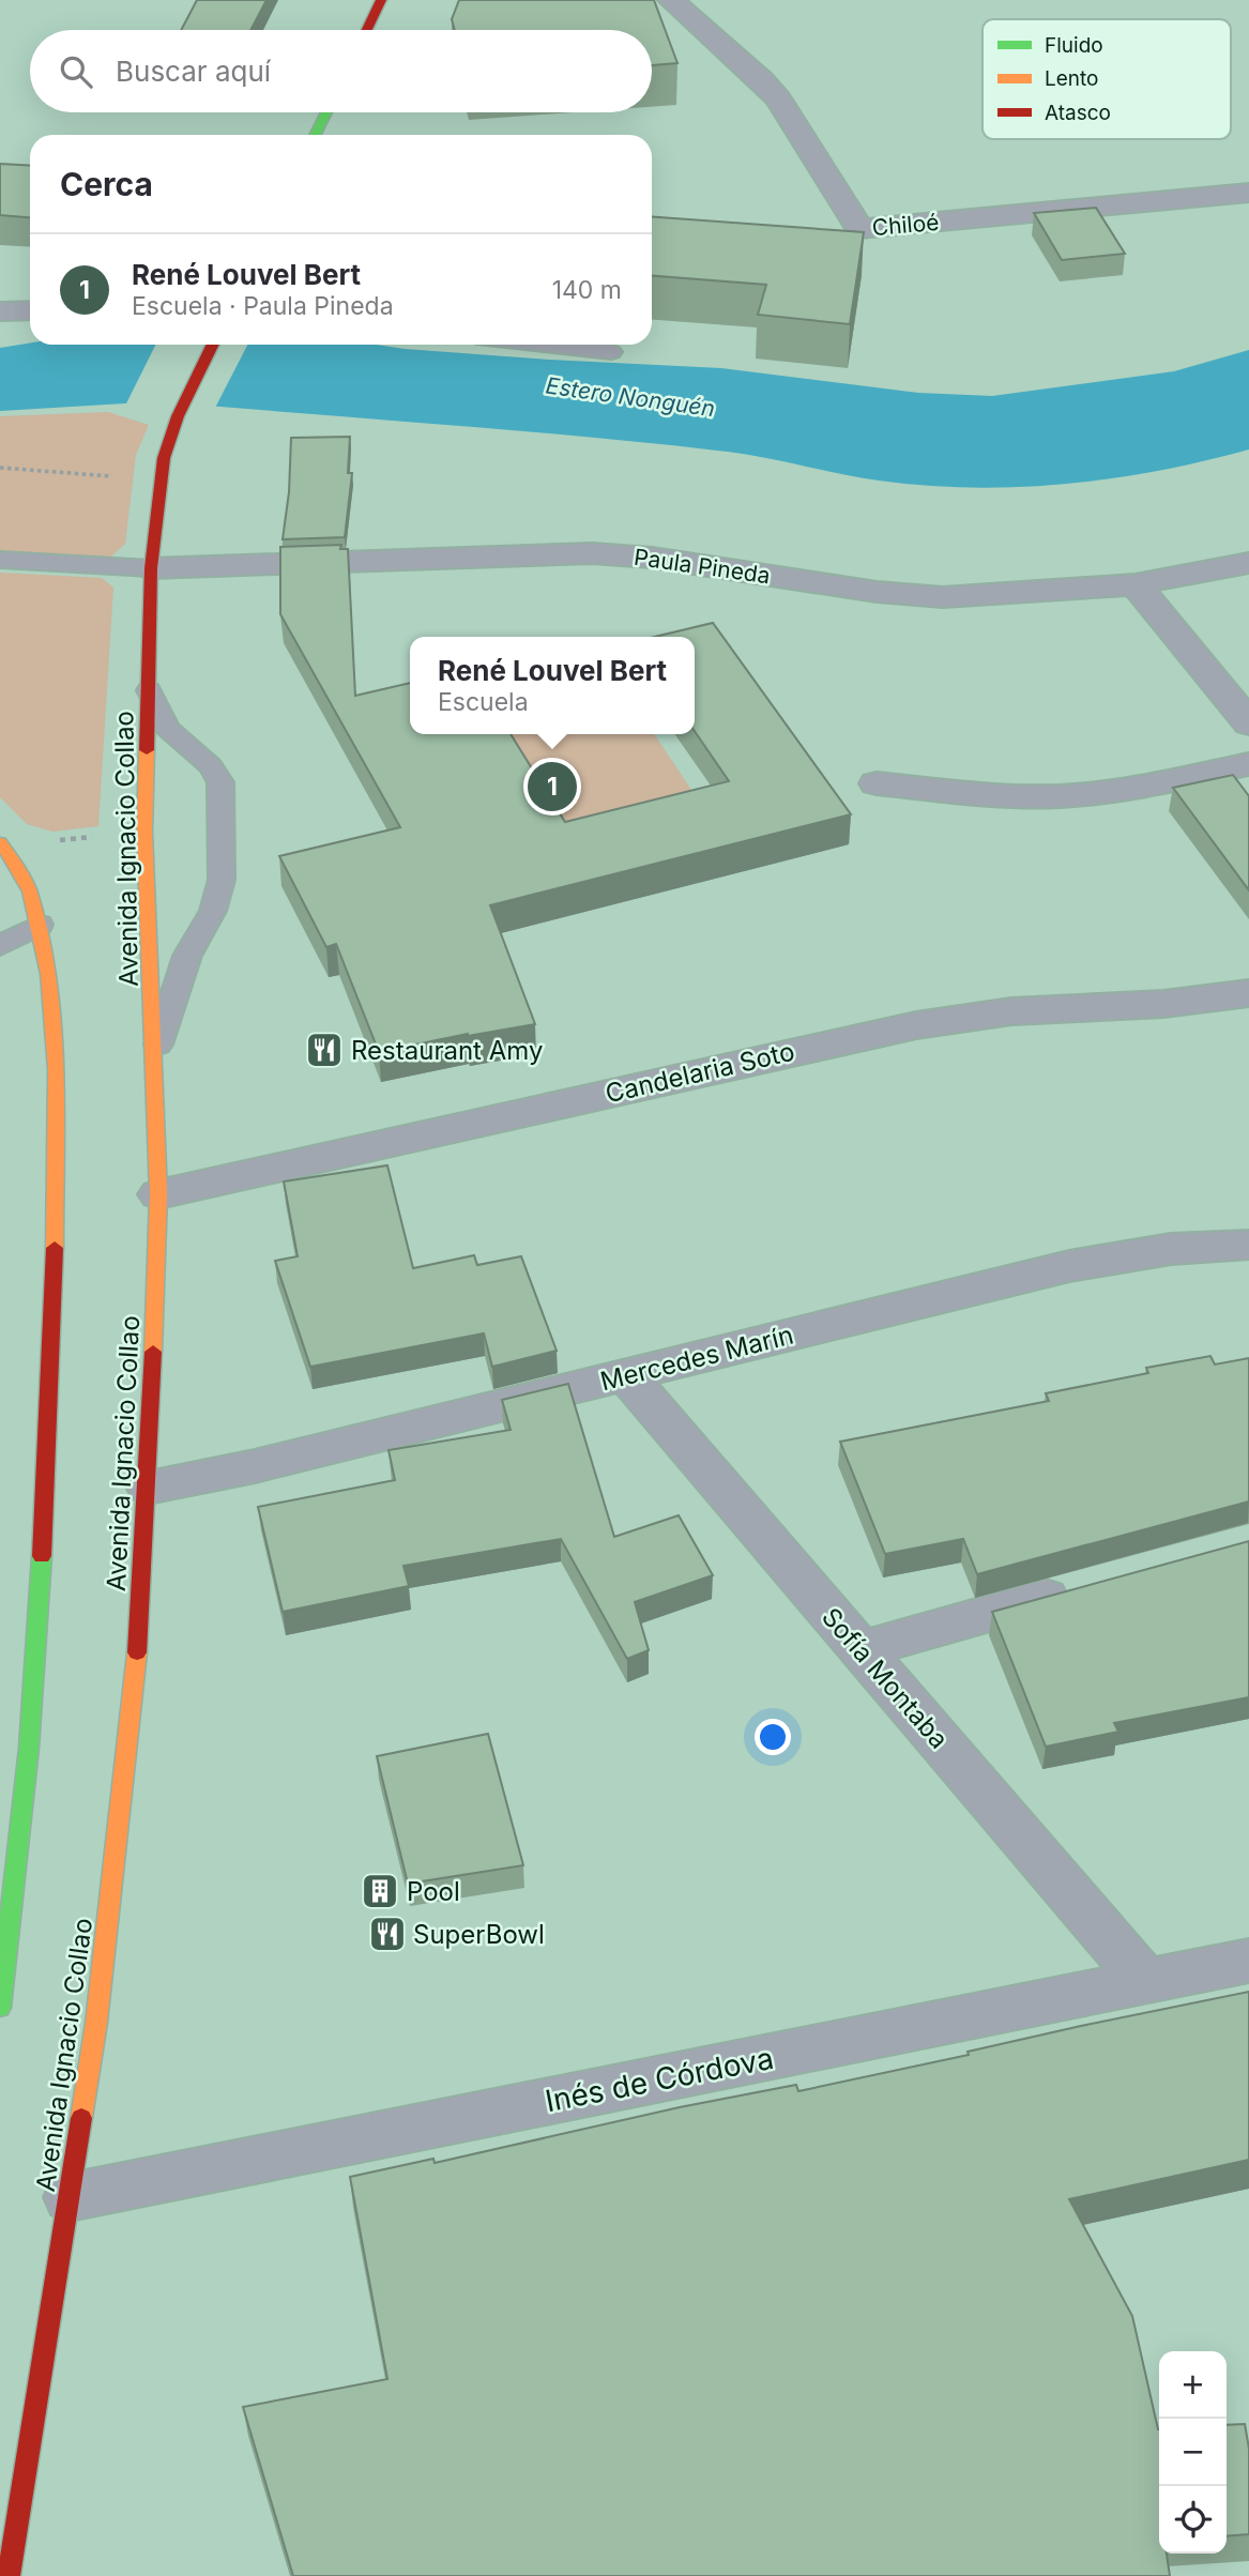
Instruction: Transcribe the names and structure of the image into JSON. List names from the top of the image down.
{
  "streets": {
    "main road": ["Avenida Ignacio Collao"],
    "street": [
      "Chiloé",
      "Paula Pineda",
      "Candelaria Soto",
      "Mercedes Marín",
      "Sofía Montaba",
      "Inés de Córdova"
    ]
  },
  "crossings": [
    ["Paula Pineda", "Avenida Ignacio Collao"],
    ["Avenida Ignacio Collao", "Candelaria Soto"],
    ["Avenida Ignacio Collao", "Mercedes Marín"],
    ["Avenida Ignacio Collao", "Inés de Córdova"],
    ["Mercedes Marín", "Sofía Montaba"],
    ["Sofía Montaba", "Inés de Córdova"]
  ],
  "water": ["Estero Nonguén"],
  "places": {
    "restaurant": ["Restaurant Amy", "SuperBowl"],
    "building": ["Pool"]
  },
  "legend": ["Fluido", "Lento", "Atasco"],
  "page": {
    "search": "Buscar aquí",
    "heading": "Cerca",
    "list": [
      {
        "mark": "1",
        "name": "René Louvel Bert",
        "note": "Escuela · Paula Pineda",
        "value": "140 m"
      }
    ],
    "popup": ["René Louvel Bert", "Escuela"],
    "pins": "1",
    "map_buttons": ["+", "−"]
  }
}
